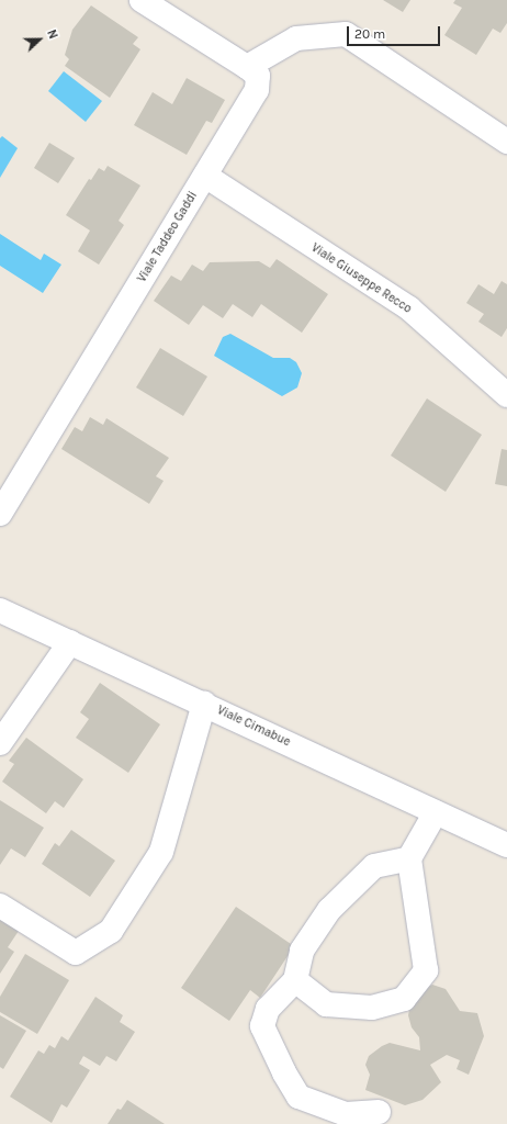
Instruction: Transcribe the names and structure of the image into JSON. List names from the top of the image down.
{
  "streets": {
    "street": ["Viale Taddeo Gaddi", "Viale Giuseppe Recco", "Viale Cimabue"]
  },
  "crossings": [
    ["Viale Taddeo Gaddi", "Viale Giuseppe Recco"]
  ],
  "scale_bar": "20 m",
  "north": "right"
}
